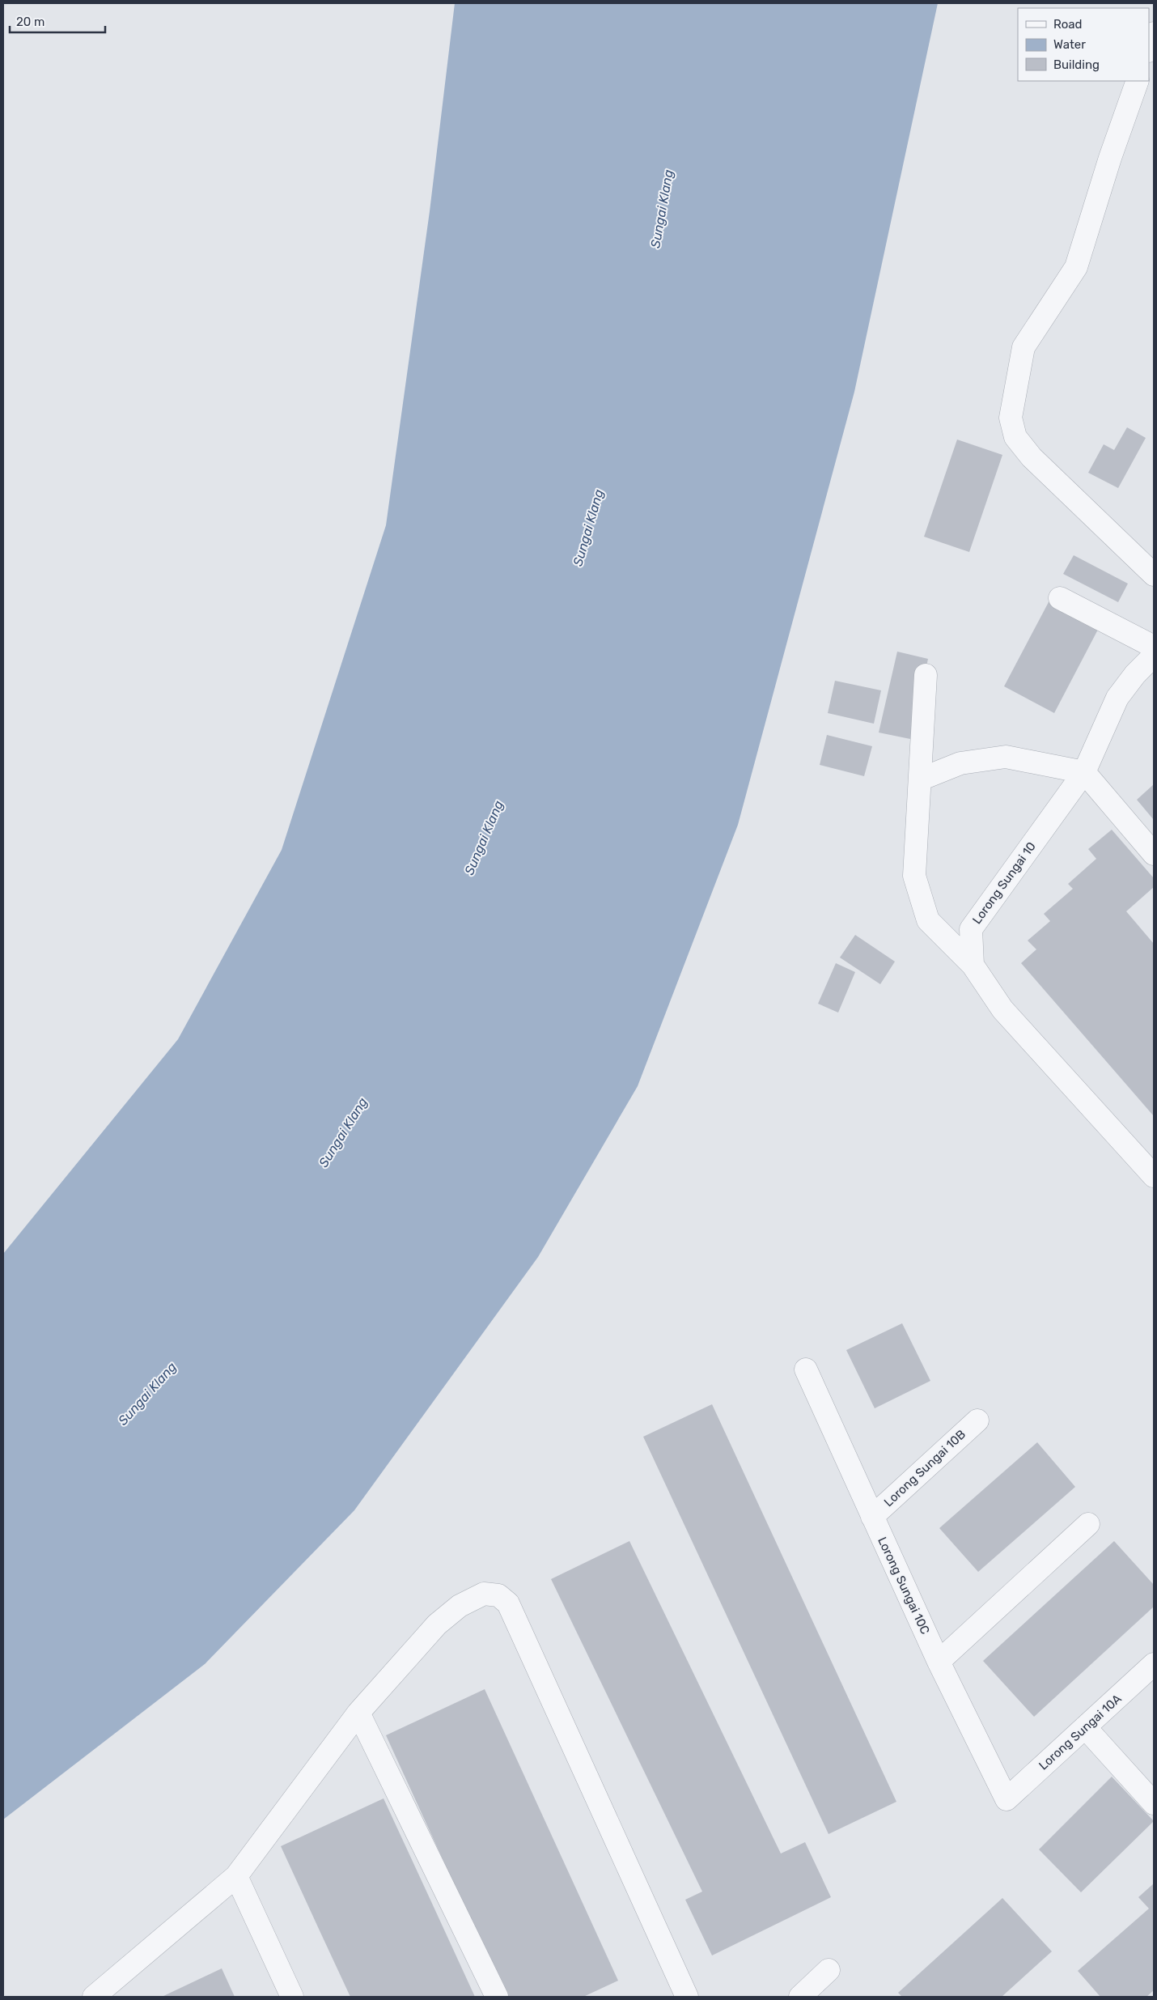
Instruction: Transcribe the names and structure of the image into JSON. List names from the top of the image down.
{
  "streets": {
    "street": [
      "Lorong Sungai 10",
      "Lorong Sungai 10B",
      "Lorong Sungai 10C",
      "Lorong Sungai 10A"
    ]
  },
  "crossings": [
    ["Lorong Sungai 10B", "Lorong Sungai 10C"],
    ["Lorong Sungai 10C", "Lorong Sungai 10A"]
  ],
  "water": ["Sungai Klang"],
  "legend": ["Road", "Water", "Building"],
  "scale_bar": "20 m"
}
